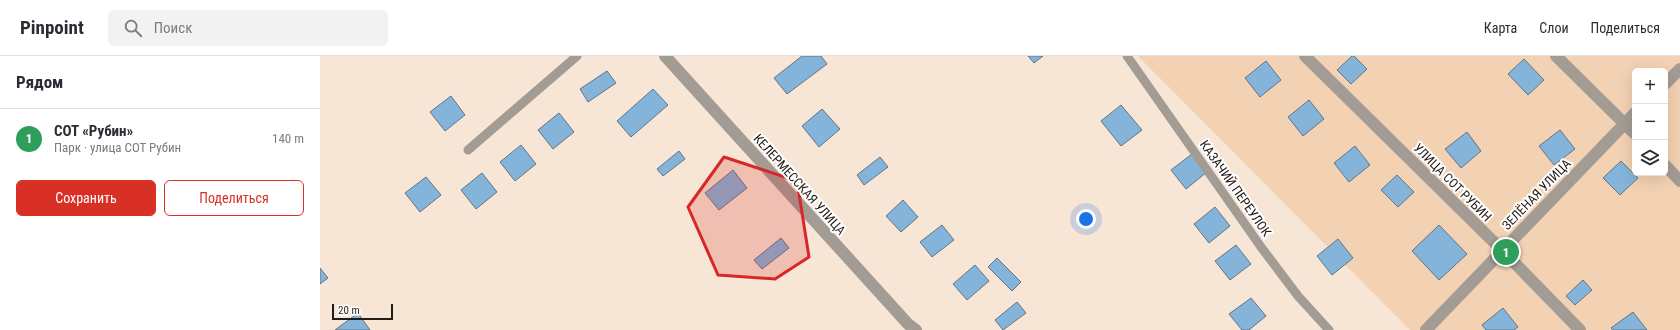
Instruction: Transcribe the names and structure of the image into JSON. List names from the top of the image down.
{
  "streets": {
    "street": ["УЛИЦА СОТ РУБИН", "КЕЛЕРМЕССКАЯ УЛИЦА", "ЗЕЛЁНАЯ УЛИЦА"],
    "lane": ["КАЗАЧИЙ ПЕРЕУЛОК"]
  },
  "crossings": [
    ["УЛИЦА СОТ РУБИН", "ЗЕЛЁНАЯ УЛИЦА"]
  ],
  "scale_bar": "20 m",
  "page": {
    "header": "Pinpoint",
    "search": "Поиск",
    "nav": ["Карта", "Слои", "Поделиться"],
    "heading": "Рядом",
    "map_buttons": ["+", "−"],
    "list": [
      {
        "mark": "1",
        "name": "СОТ «Рубин»",
        "note": "Парк · улица СОТ Рубин",
        "value": "140 m"
      }
    ],
    "buttons": ["Сохранить", "Поделиться"],
    "pins": "1",
    "scale": "20 m"
  }
}
